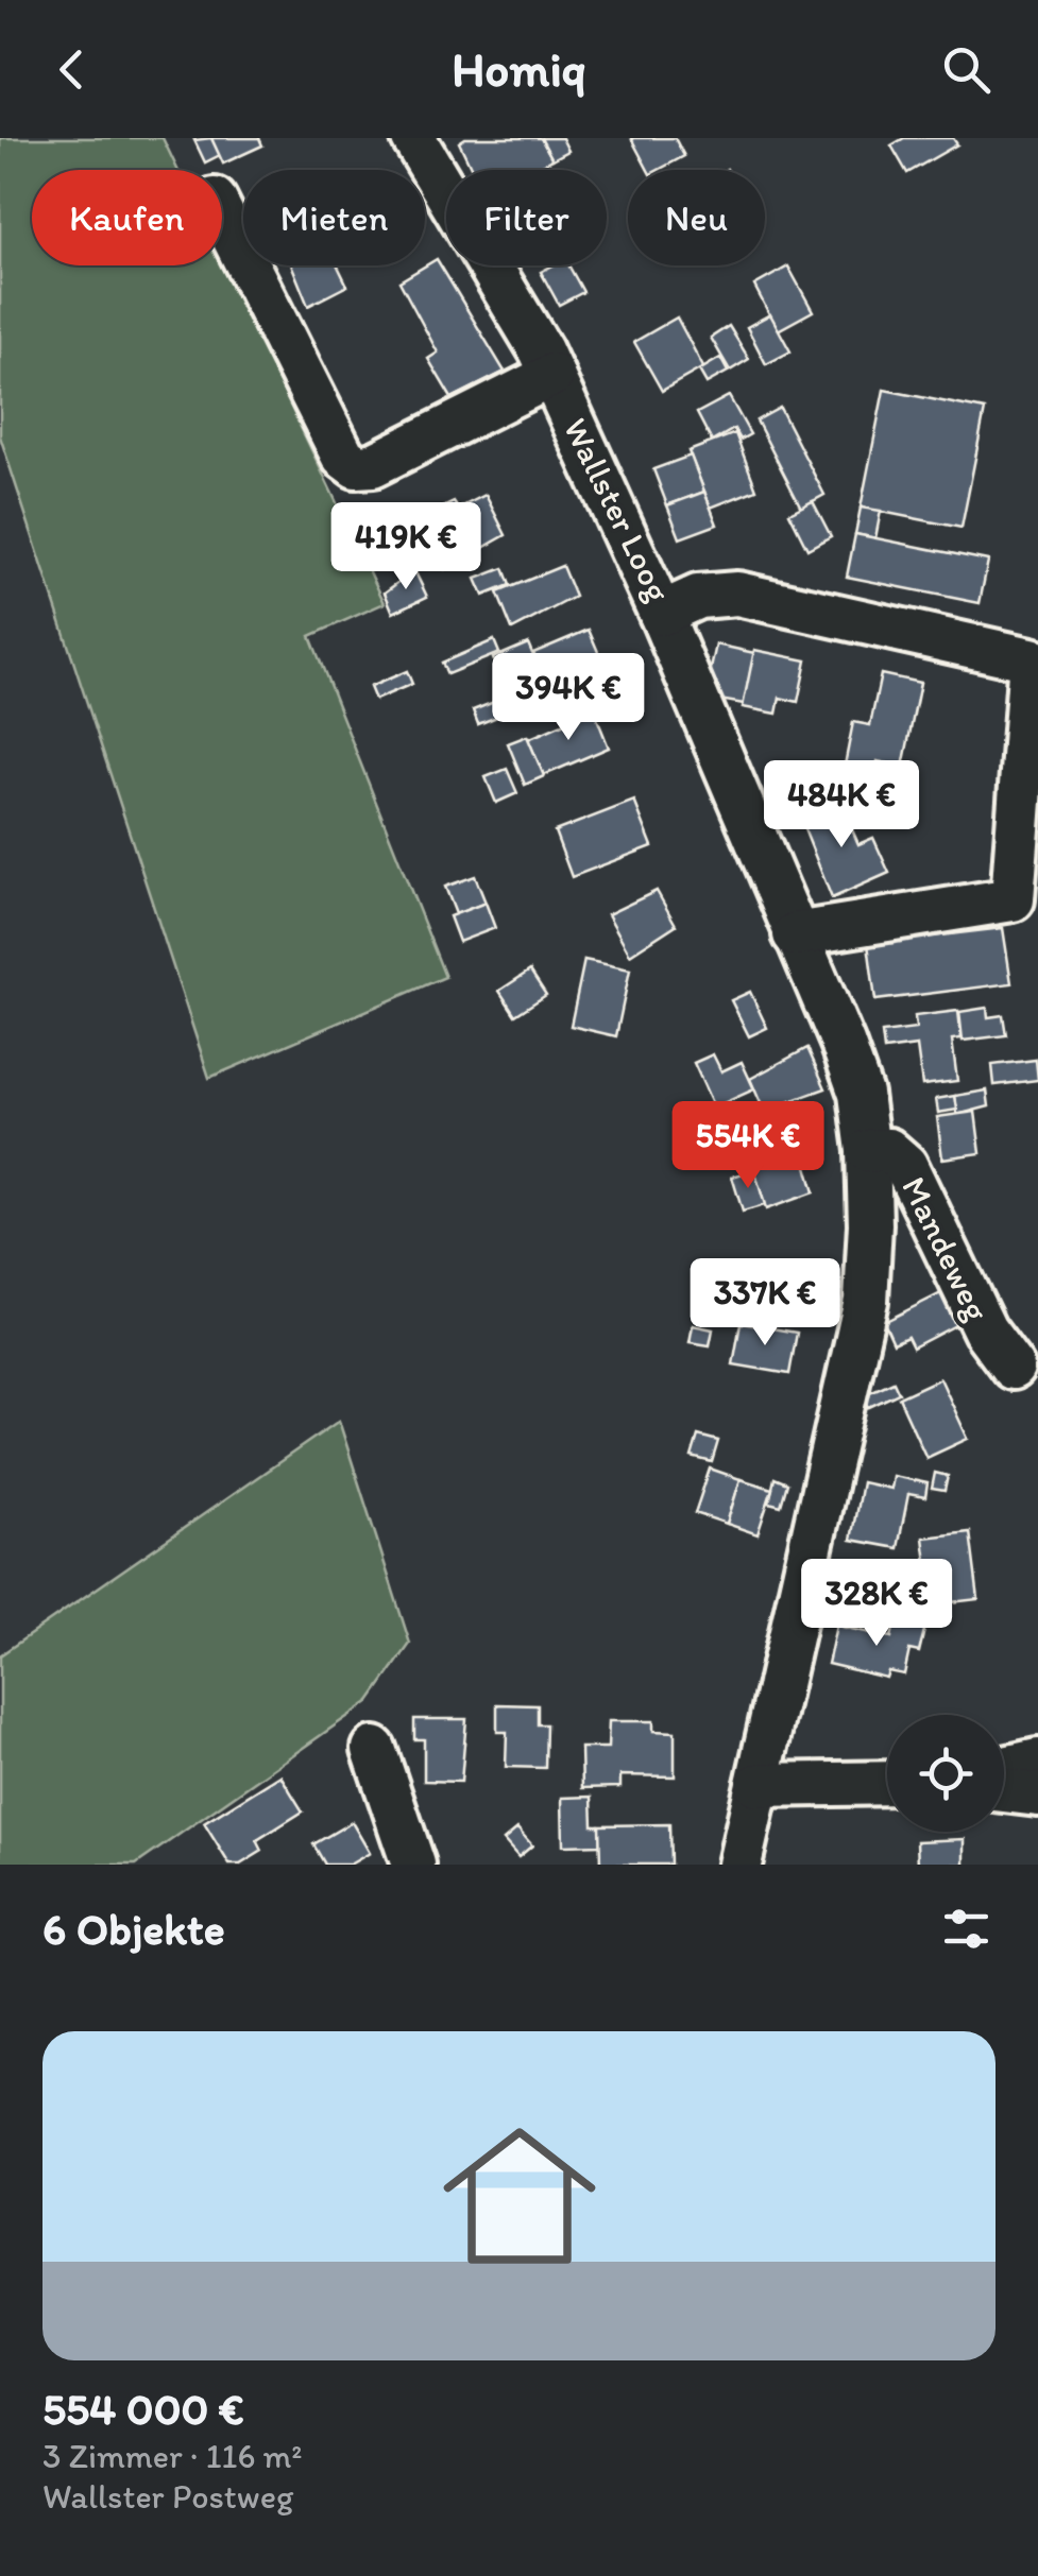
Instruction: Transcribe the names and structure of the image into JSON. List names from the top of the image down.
{
  "streets": {
    "street": ["Wallster Loog", "Mandeweg"]
  },
  "page": {
    "header": "Homiq",
    "chip": [
      "Kaufen",
      "Mieten",
      "Filter",
      "Neu"
    ],
    "price": [
      "419K €",
      "394K €",
      "484K €",
      "554K €",
      "337K €",
      "328K €"
    ],
    "heading": "6 Objekte",
    "list": [
      {
        "name": "554 000 €",
        "note": "3 Zimmer · 116 m² · Wallster Postweg"
      }
    ]
  }
}
